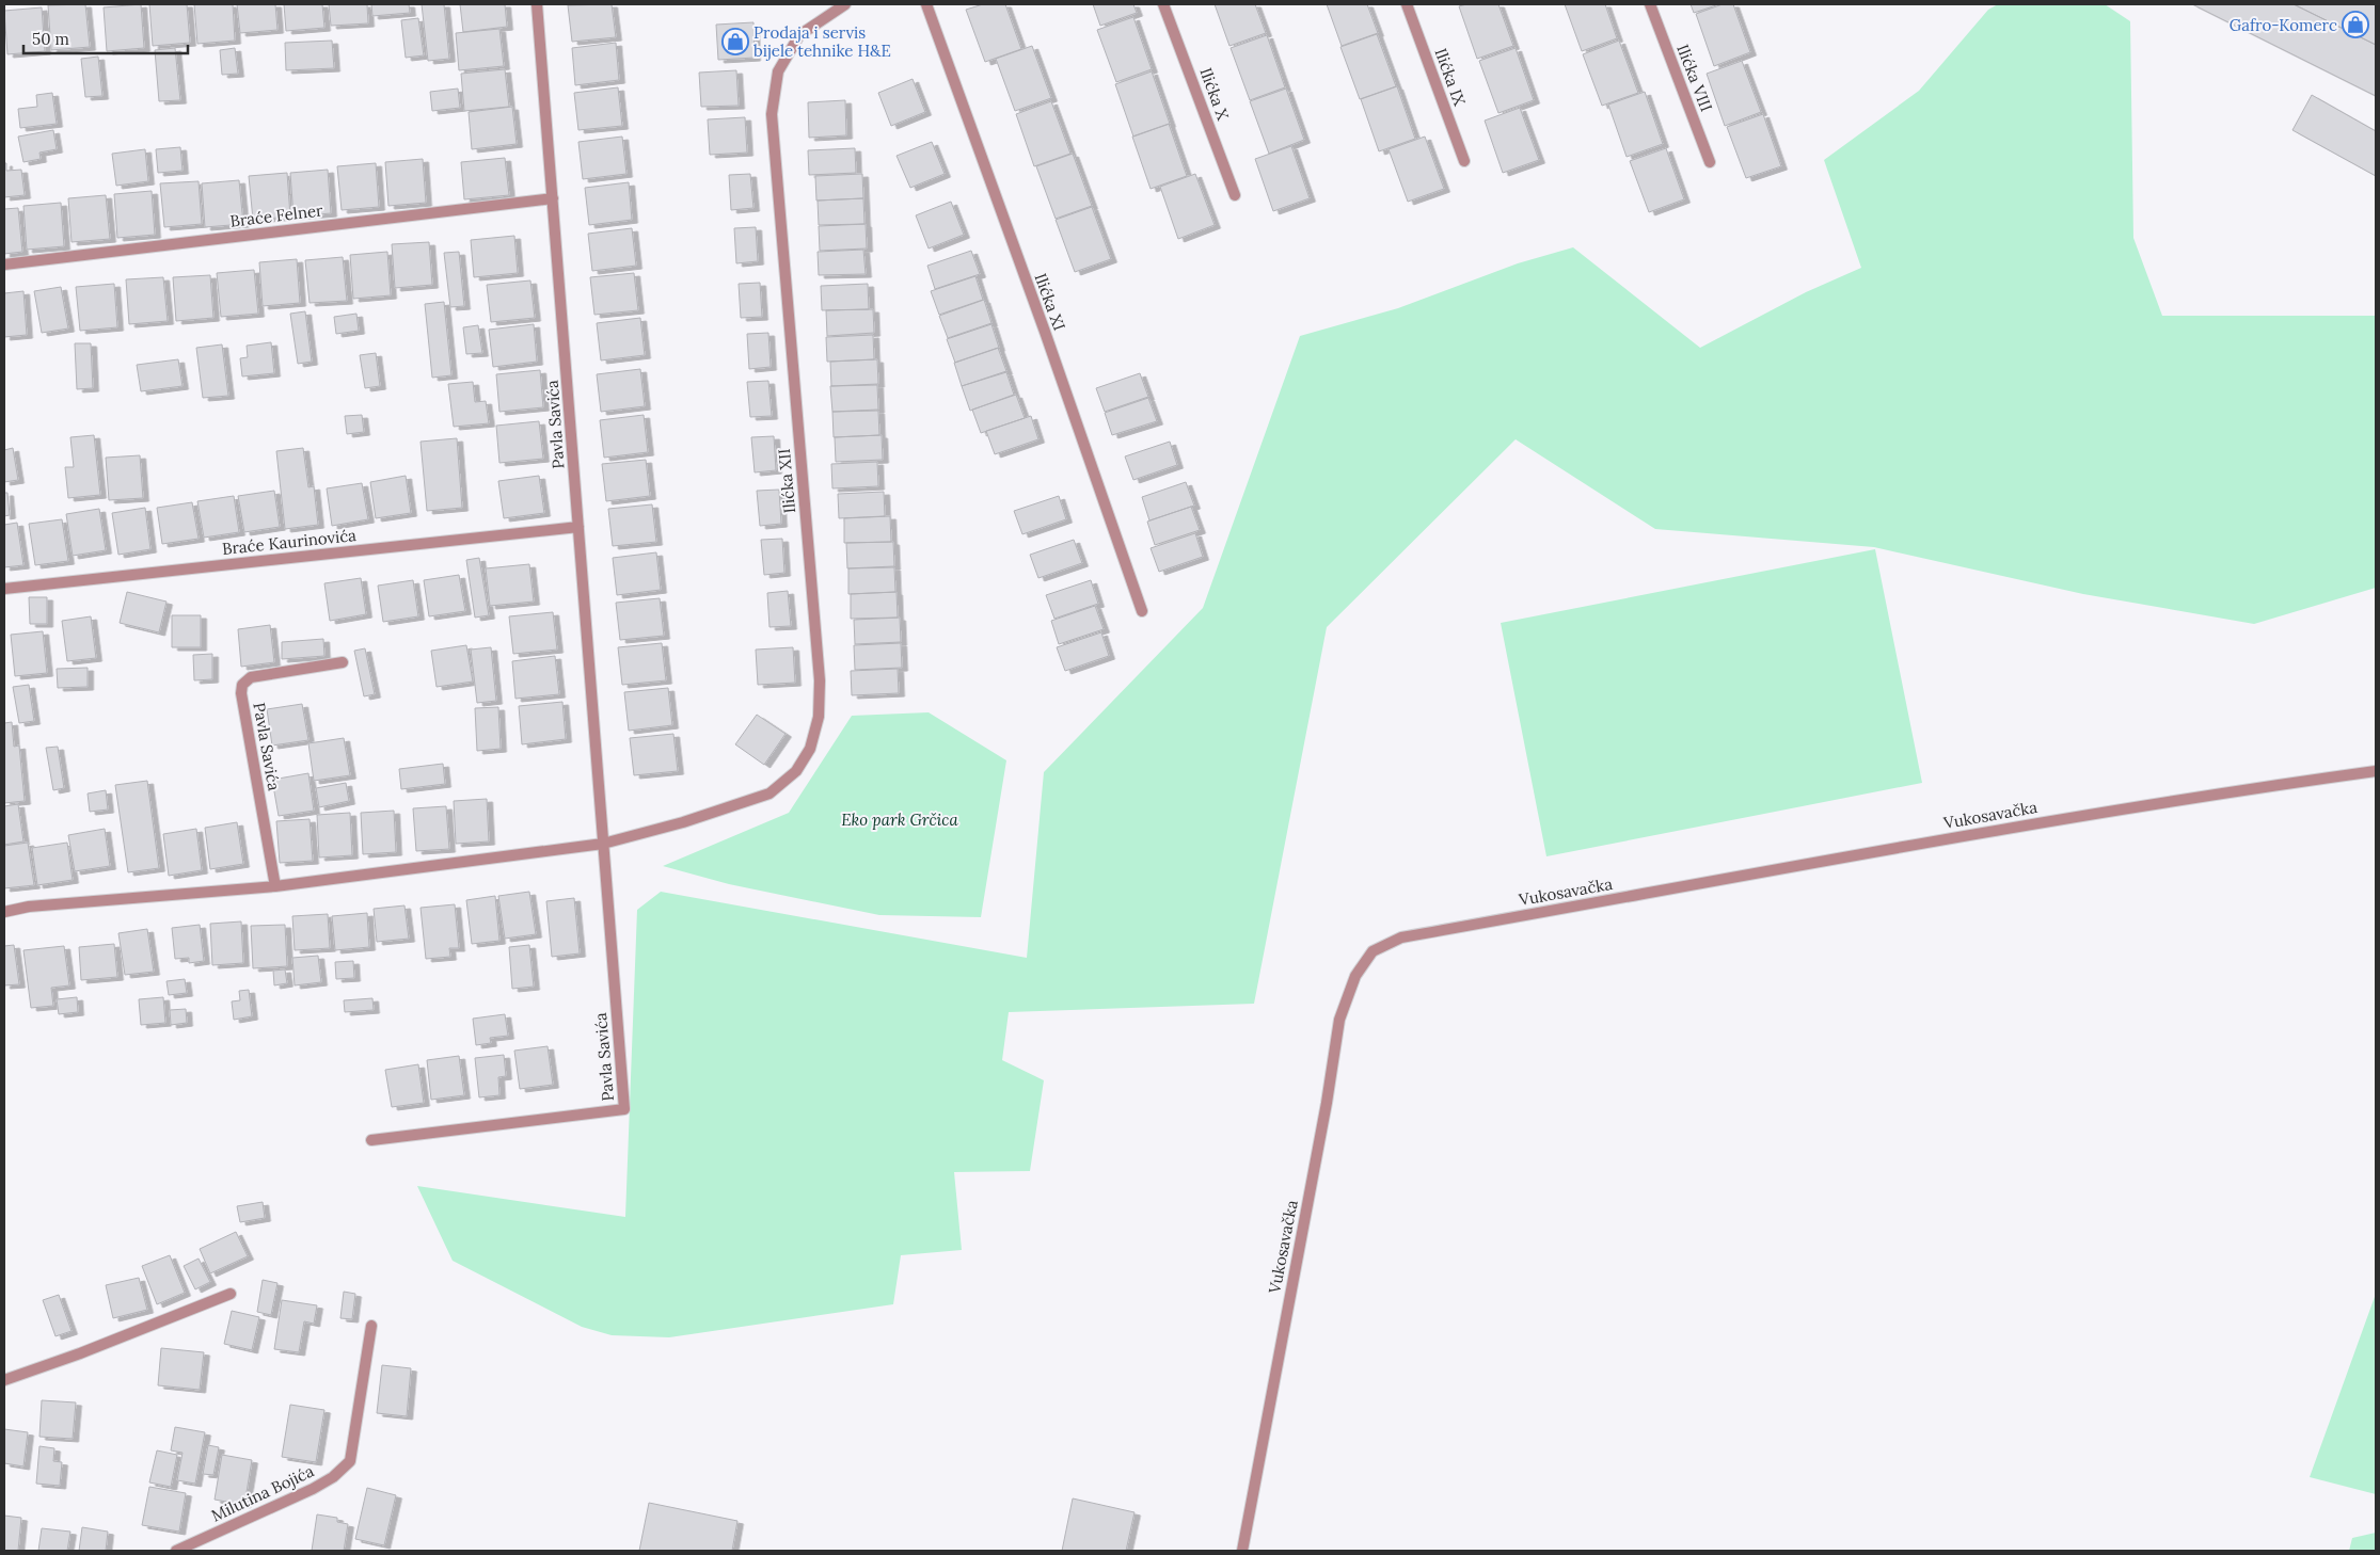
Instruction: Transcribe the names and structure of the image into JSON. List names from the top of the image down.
{
  "streets": {
    "street": [
      "Ilićka IX",
      "Ilićka VIII",
      "Ilićka X",
      "Braće Felner",
      "Ilićka XI",
      "Pavla Savića",
      "Ilićka XII",
      "Braće Kaurinovića",
      "Vukosavačka",
      "Milutina Bojića"
    ]
  },
  "crossings": [
    ["Braće Felner", "Pavla Savića"],
    ["Pavla Savića", "Ilićka XII"],
    ["Pavla Savića", "Braće Kaurinovića"]
  ],
  "parks": ["Eko park Grčica"],
  "places": {
    "shop": ["Gafro-Komerc", "Prodaja i servis bijele tehnike H&E"]
  },
  "scale_bar": "50 m"
}
